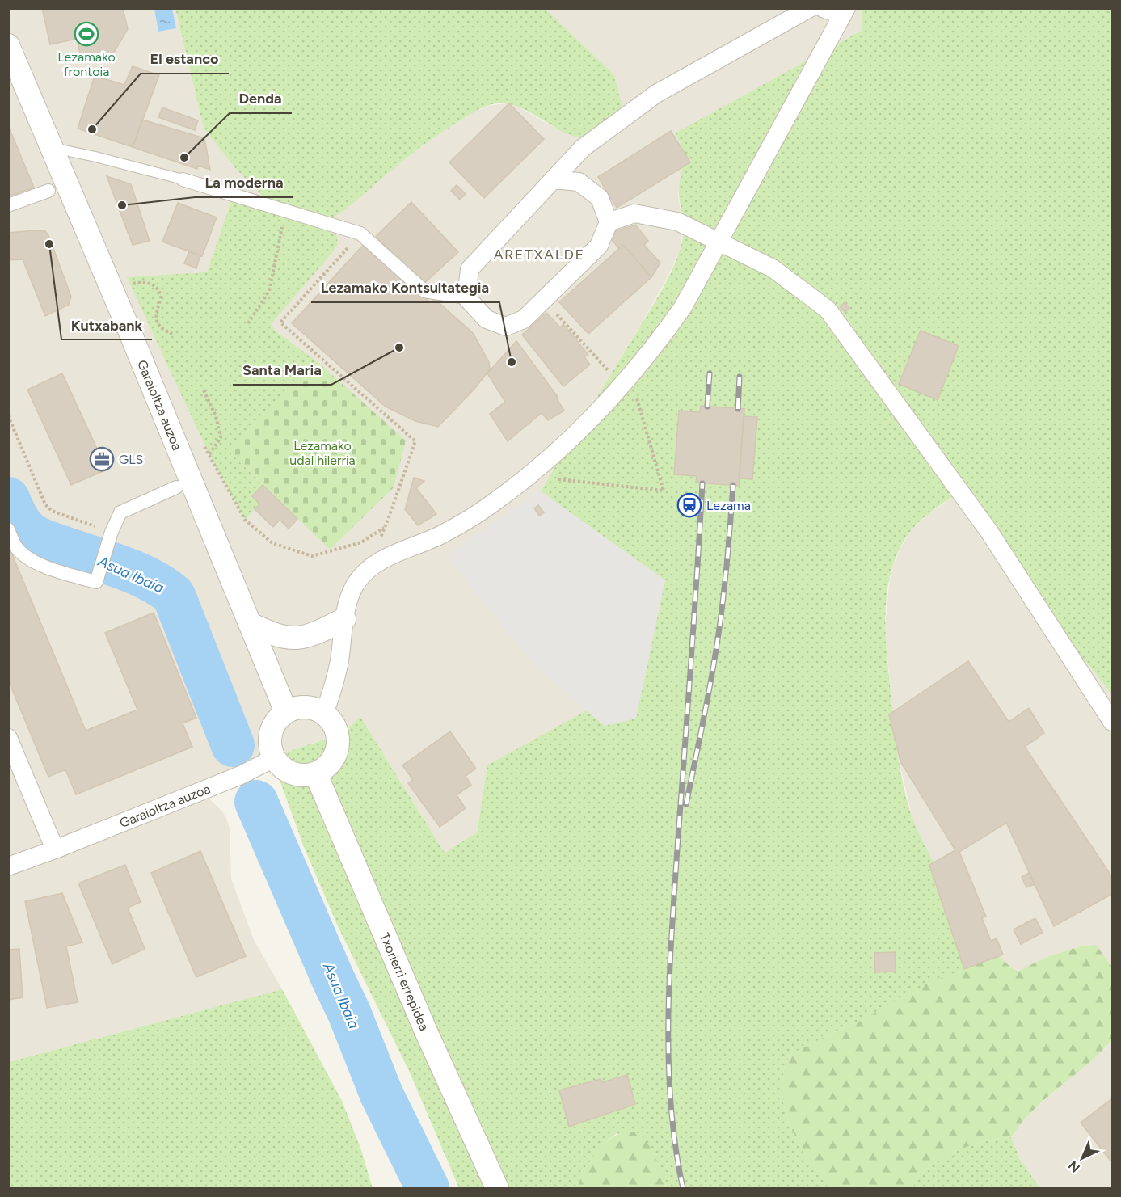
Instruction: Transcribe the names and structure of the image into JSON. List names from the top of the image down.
{
  "streets": {
    "street": ["Garaioltza auzoa", "Txorierri errepidea"]
  },
  "crossings": [
    ["Garaioltza auzoa", "Txorierri errepidea"]
  ],
  "districts": ["ARETXALDE"],
  "water": ["Asua Ibaia"],
  "parks": ["Lezamako udal hilerria"],
  "places": {
    "sports": ["Lezamako frontoia"],
    "other": [
      "El estanco",
      "Denda",
      "La moderna",
      "Kutxabank",
      "Santa Maria",
      "Lezamako Kontsultategia"
    ],
    "office": ["GLS"],
    "station": ["Lezama"]
  },
  "north": "bottom left"
}
